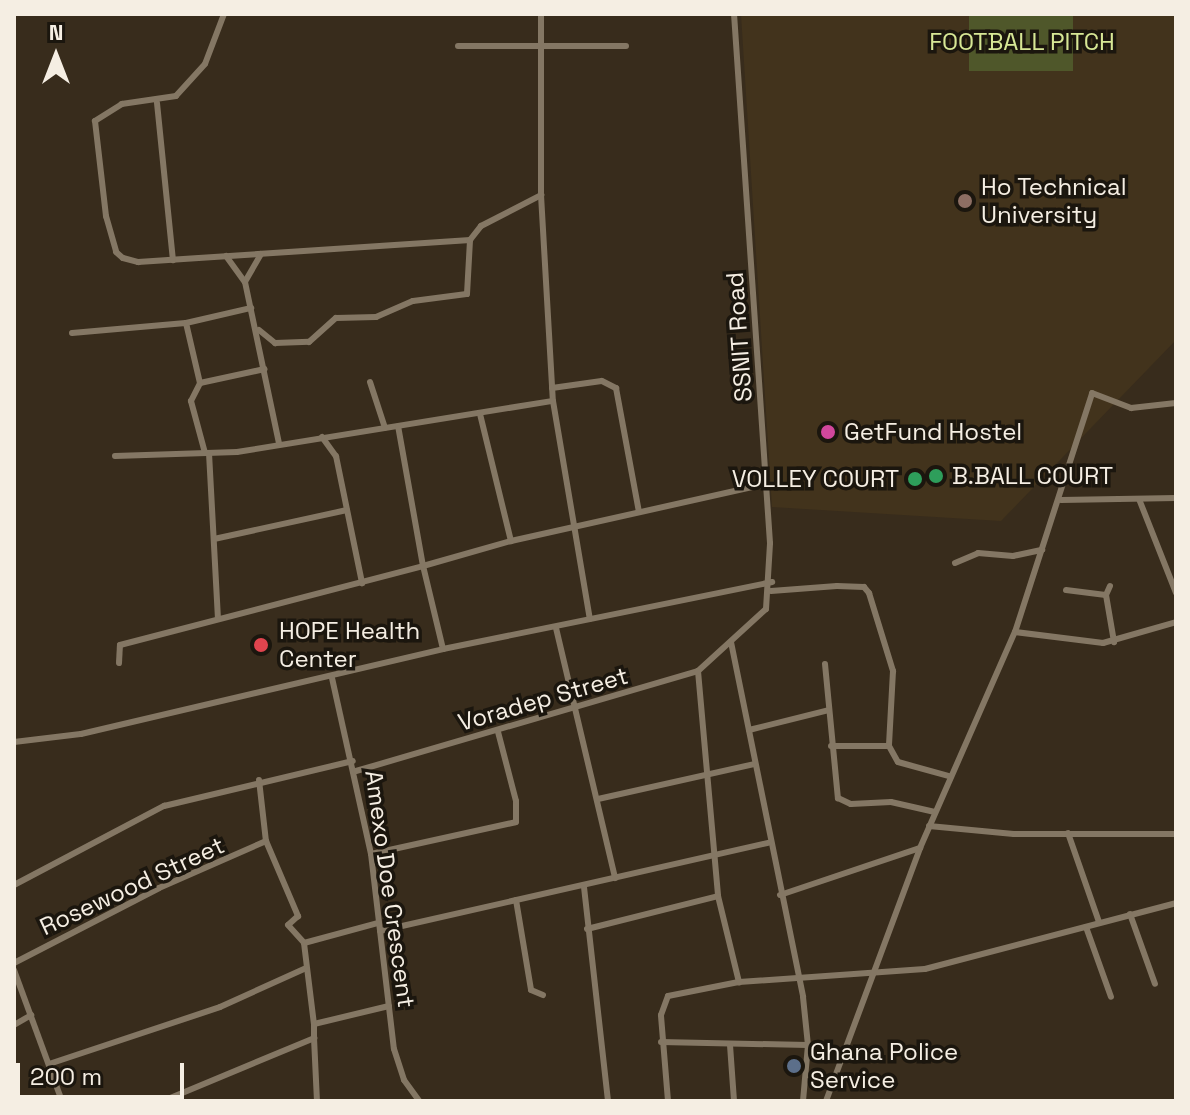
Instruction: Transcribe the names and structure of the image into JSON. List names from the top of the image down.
{
  "streets": {
    "street": [
      "SSNIT Road",
      "Voradep Street",
      "Rosewood Street",
      "Amexo Doe Crescent"
    ]
  },
  "crossings": [
    ["SSNIT Road", "Voradep Street"],
    ["Voradep Street", "Amexo Doe Crescent"]
  ],
  "parks": ["FOOTBALL PITCH"],
  "places": [
    "Ho Technical University",
    "GetFund Hostel",
    "B.BALL COURT",
    "VOLLEY COURT",
    "HOPE Health Center",
    "Ghana Police Service"
  ],
  "scale_bar": "200 m",
  "north": "top"
}
